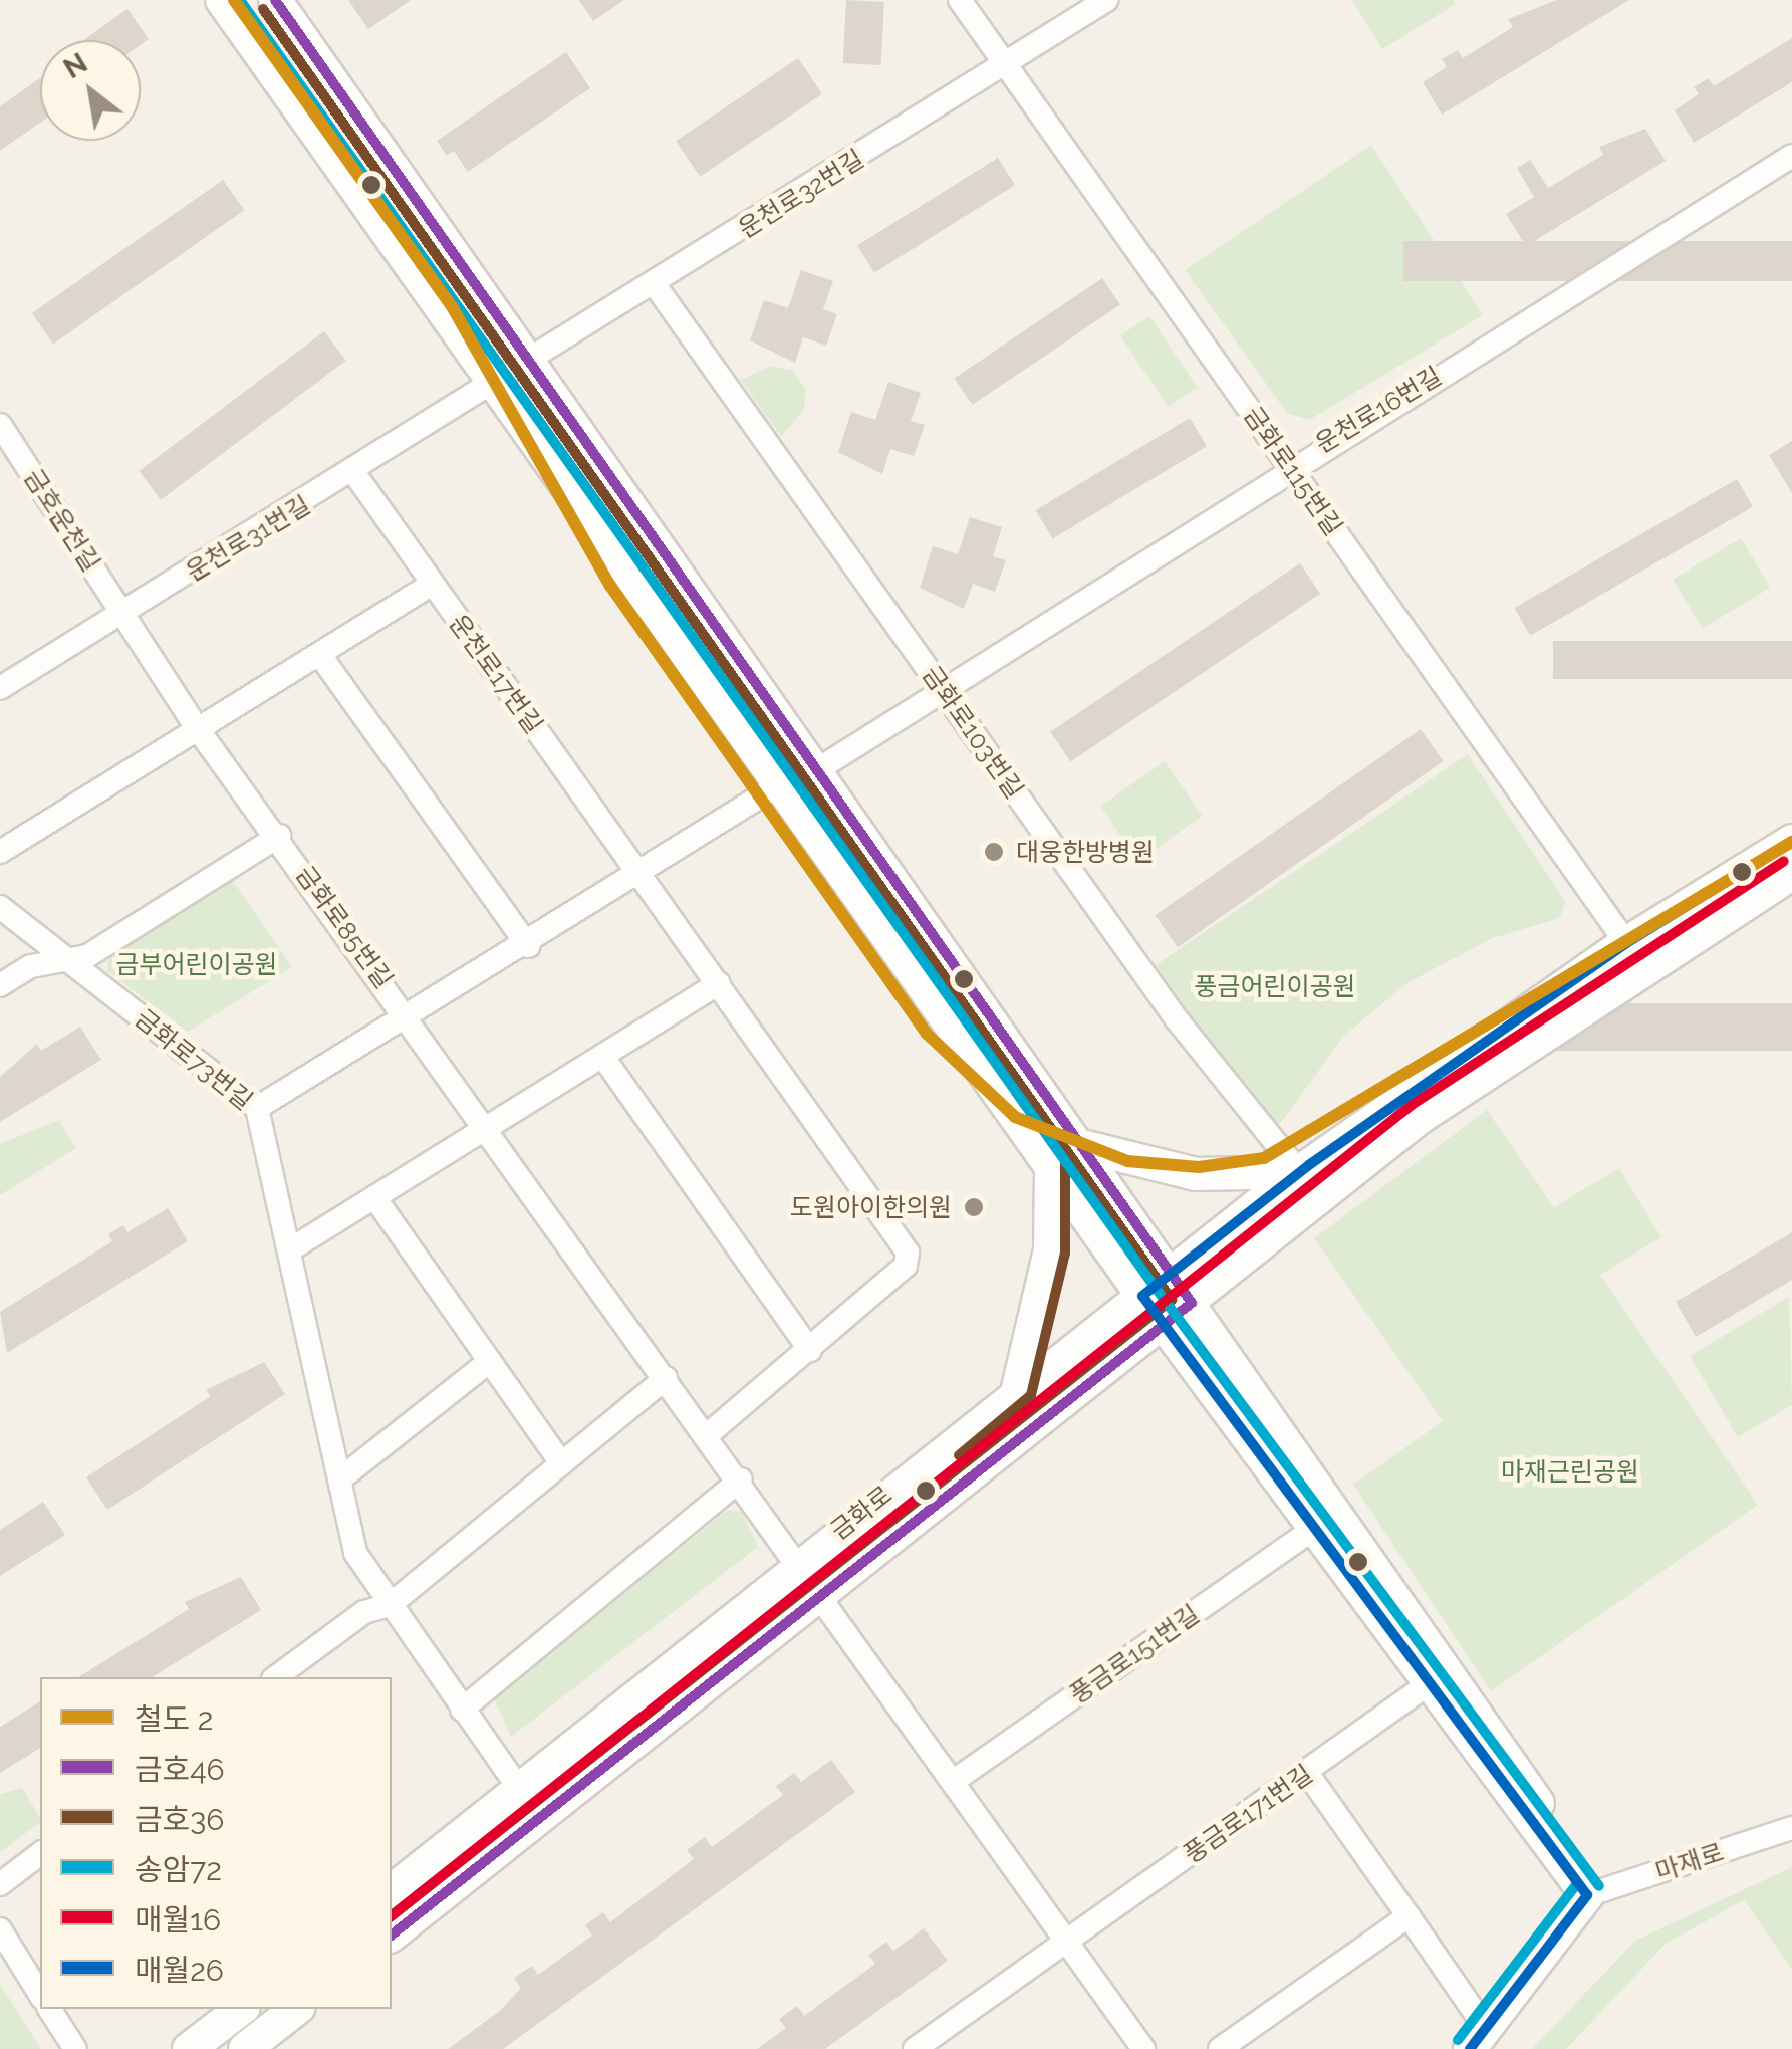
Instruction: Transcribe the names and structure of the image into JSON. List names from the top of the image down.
{
  "streets": {
    "main road": ["금화로"],
    "street": [
      "운천로32번길",
      "운천로16번길",
      "금화로115번길",
      "금호운천길",
      "운천로31번길",
      "운천로17번길",
      "금화로103번길",
      "금화로85번길",
      "금화로73번길",
      "풍금로151번길",
      "풍금로171번길",
      "마재로"
    ]
  },
  "crossings": [
    ["운천로32번길", "금화로115번길"],
    ["운천로32번길", "운천로31번길"],
    ["운천로32번길", "금화로103번길"],
    ["운천로16번길", "금화로115번길"],
    ["운천로16번길", "금화로103번길"],
    ["금화로115번길", "금화로"],
    ["금호운천길", "운천로31번길"],
    ["금호운천길", "금화로85번길"],
    ["운천로31번길", "운천로17번길"],
    ["운천로31번길", "금화로85번길"],
    ["금화로103번길", "금화로"],
    ["금화로85번길", "금화로"],
    ["금화로73번길", "금화로"]
  ],
  "parks": ["금부어린이공원", "풍금어린이공원", "마재근린공원"],
  "places": ["대웅한방병원", "도원아이한의원"],
  "lines": [
    "rail line 2",
    "transit line 금호46",
    "transit line 송암72",
    "transit line 금호36",
    "transit line 매월26",
    "transit line 매월16"
  ],
  "legend": [
    "철도 2",
    "금호46",
    "금호36",
    "송암72",
    "매월16",
    "매월26"
  ],
  "north": "top left"
}
